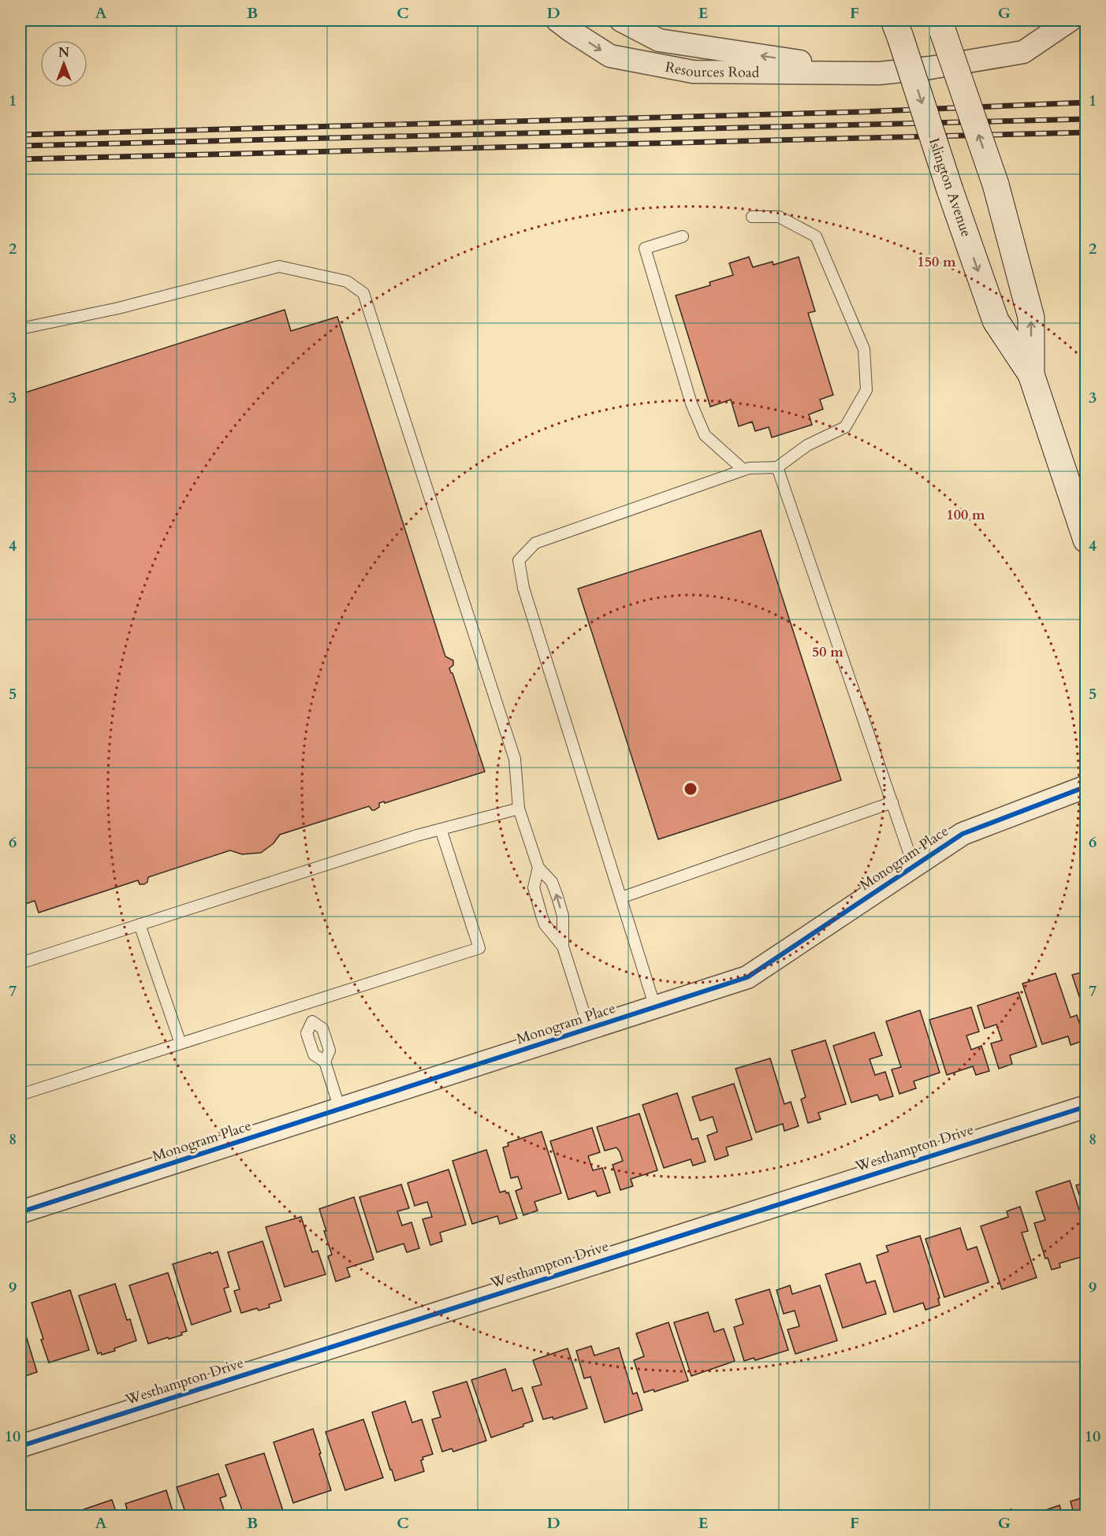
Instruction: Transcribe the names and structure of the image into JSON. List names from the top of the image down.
{
  "streets": {
    "main road": ["Islington Avenue"],
    "street": ["Resources Road", "Monogram Place", "Westhampton Drive"]
  },
  "north": "top",
  "grid": {
    "columns": [
      "A",
      "B",
      "C",
      "D",
      "E",
      "F",
      "G"
    ],
    "rows": [
      "1",
      "2",
      "3",
      "4",
      "5",
      "6",
      "7",
      "8",
      "9",
      "10"
    ]
  },
  "rings": ["150 m", "100 m", "50 m"]
}
